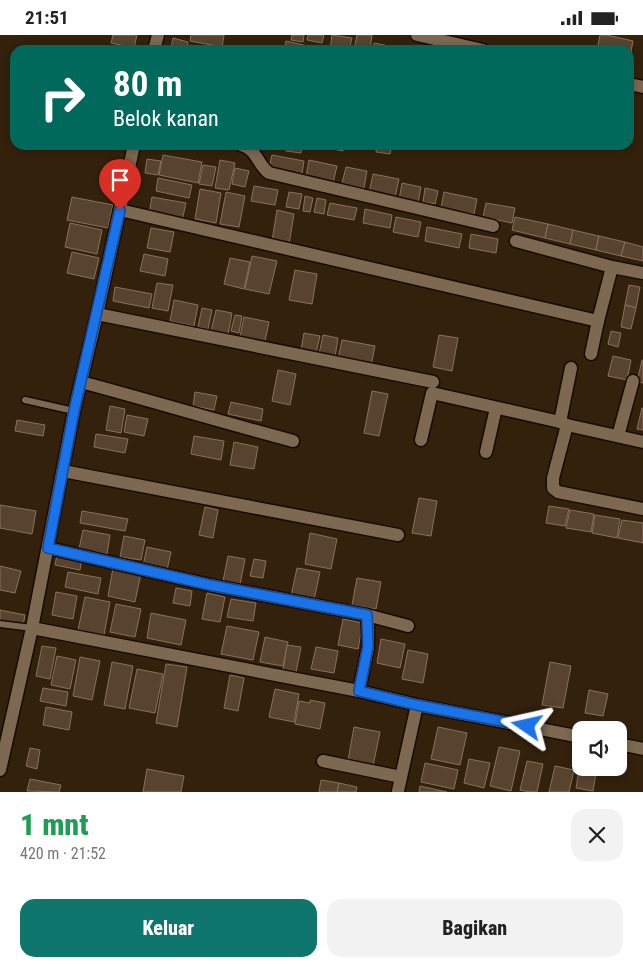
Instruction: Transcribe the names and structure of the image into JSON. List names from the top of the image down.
{
  "page": {
    "status": "21:51",
    "turn": ["80 m", "Belok kanan"],
    "heading": ["1 mnt", "420 m · 21:52"],
    "buttons": ["Keluar", "Bagikan"]
  }
}
